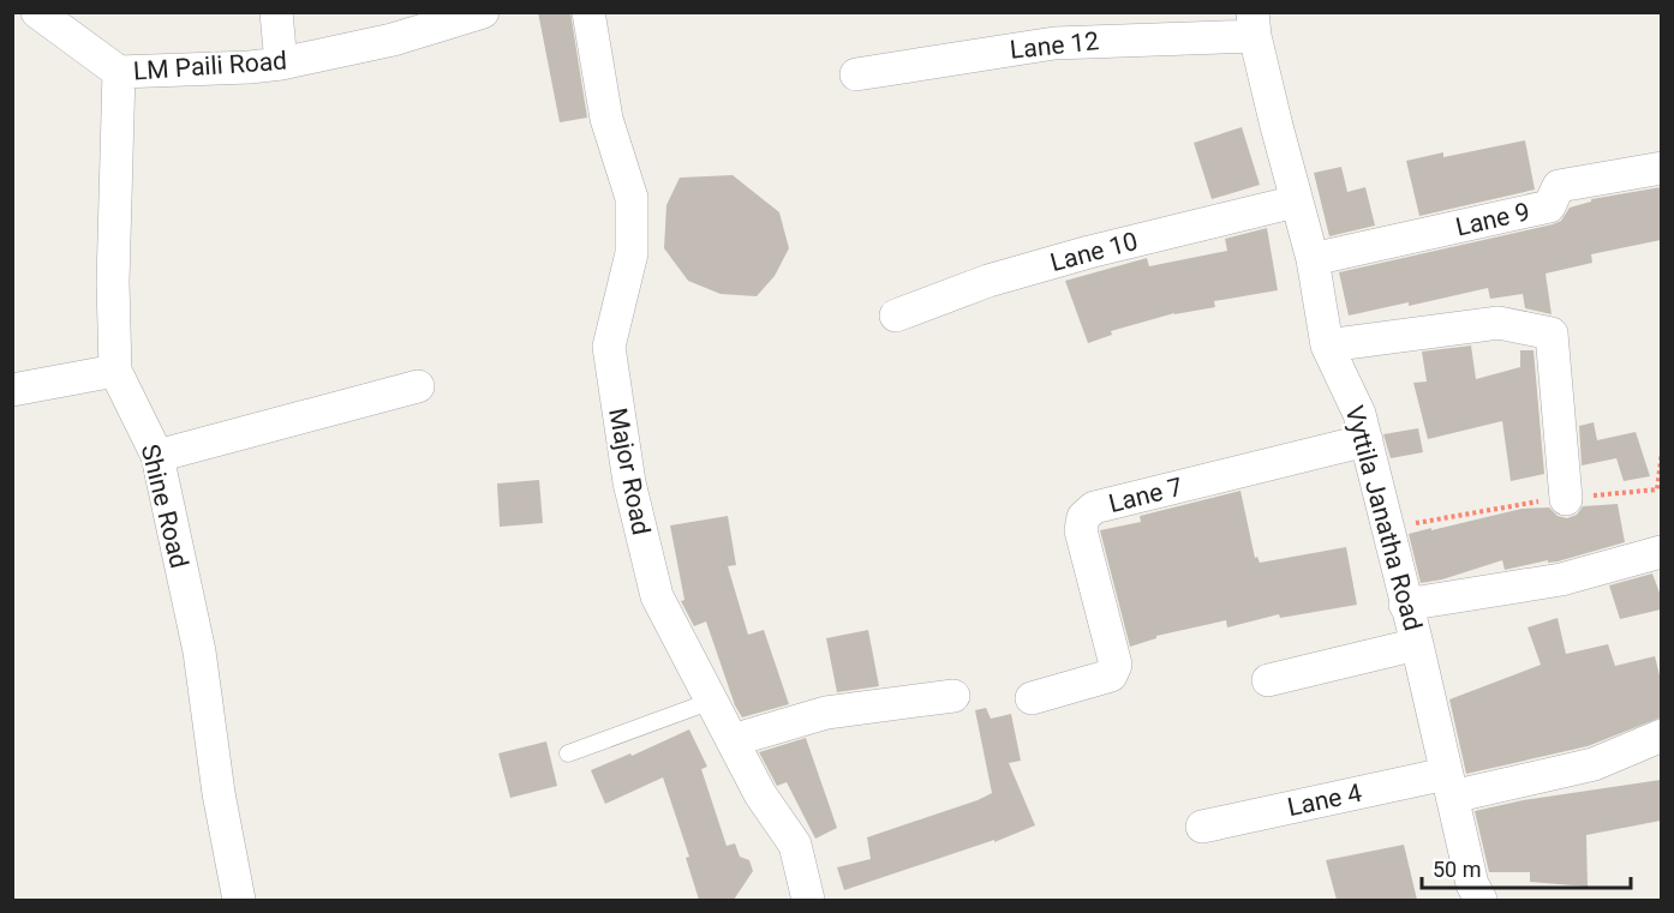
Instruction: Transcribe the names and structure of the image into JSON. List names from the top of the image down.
{
  "streets": {
    "street": [
      "Lane 12",
      "LM Paili Road",
      "Lane 9",
      "Lane 10",
      "Major Road",
      "Lane 7",
      "Shine Road",
      "Vyttila Janatha Road",
      "Lane 4"
    ]
  },
  "crossings": [
    ["Lane 12", "Vyttila Janatha Road"],
    ["LM Paili Road", "Shine Road"],
    ["Lane 9", "Vyttila Janatha Road"],
    ["Lane 10", "Vyttila Janatha Road"],
    ["Lane 7", "Vyttila Janatha Road"],
    ["Vyttila Janatha Road", "Lane 4"]
  ],
  "scale_bar": "50 m"
}
